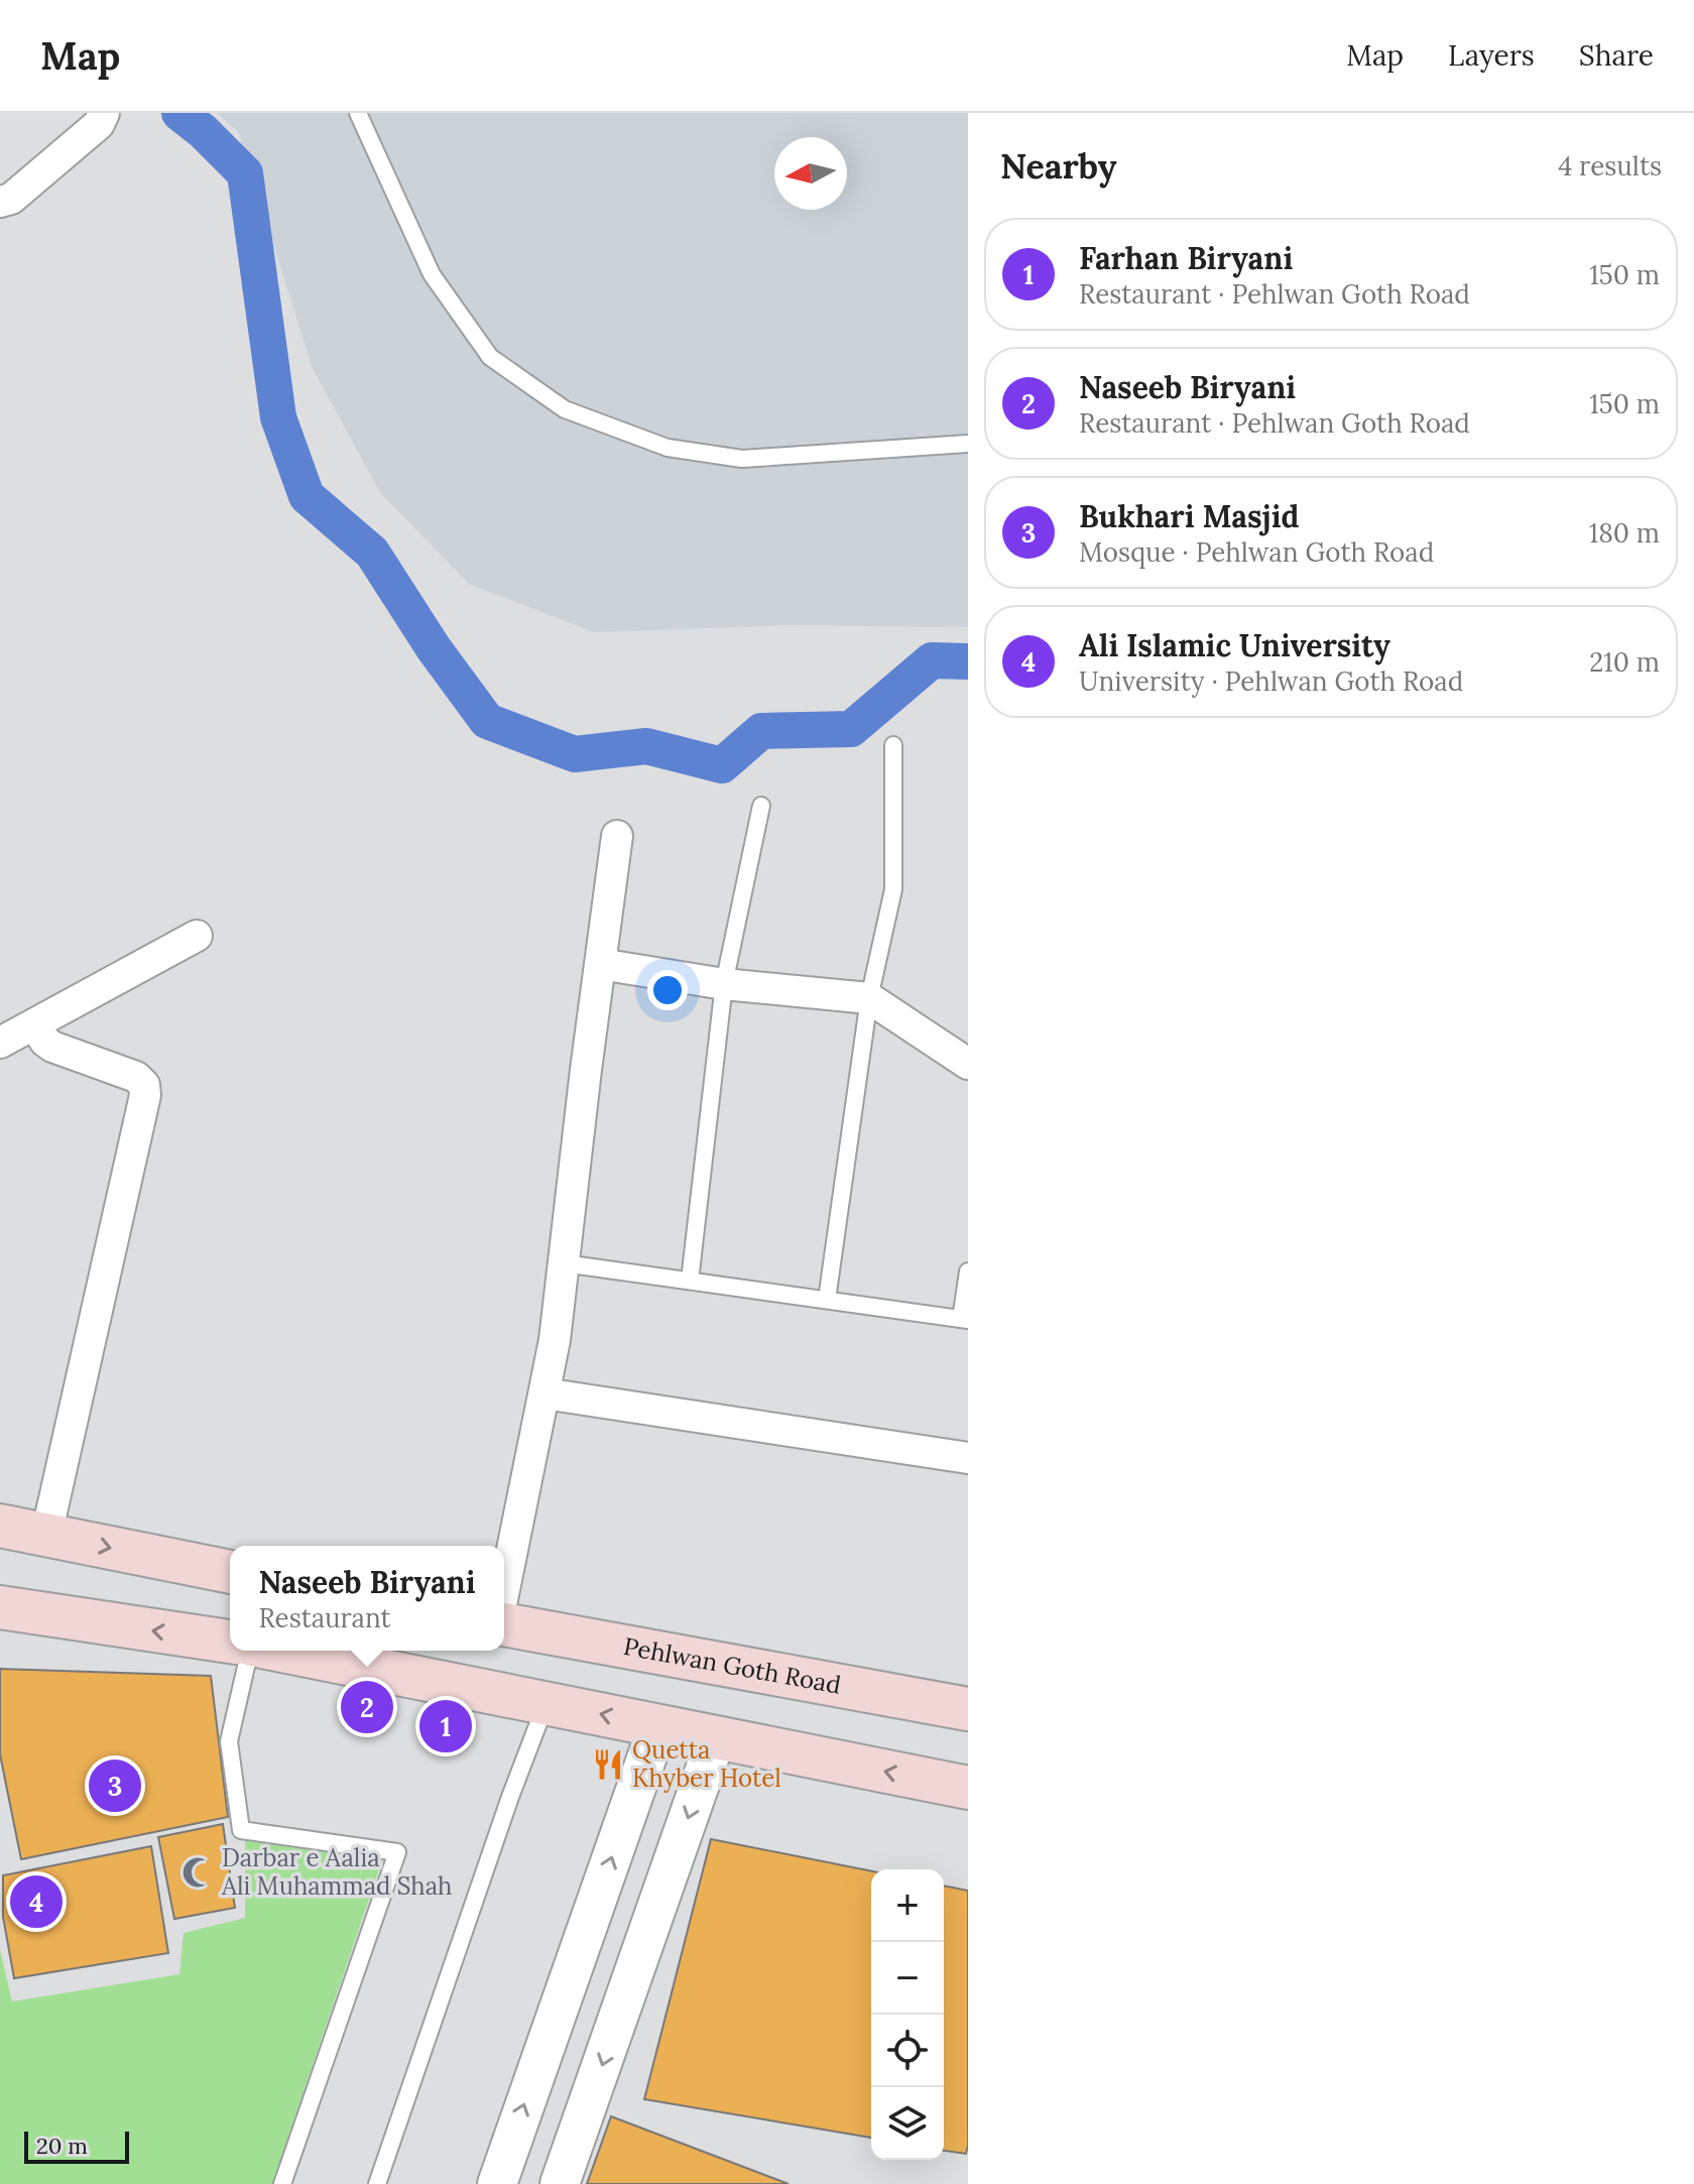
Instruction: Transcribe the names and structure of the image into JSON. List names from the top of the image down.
{
  "streets": {
    "main road": ["Pehlwan Goth Road"]
  },
  "places": {
    "restaurant": ["Quetta Khyber Hotel"],
    "mosque": ["Darbar e Aalia Ali Muhammad Shah"]
  },
  "scale_bar": "20 m",
  "north": "left",
  "page": {
    "header": "Map",
    "nav": ["Map", "Layers", "Share"],
    "heading": ["Nearby", "4 results"],
    "list": [
      {
        "mark": "1",
        "name": "Farhan Biryani",
        "note": "Restaurant · Pehlwan Goth Road",
        "value": "150 m"
      },
      {
        "mark": "2",
        "name": "Naseeb Biryani",
        "note": "Restaurant · Pehlwan Goth Road",
        "value": "150 m"
      },
      {
        "mark": "3",
        "name": "Bukhari Masjid",
        "note": "Mosque · Pehlwan Goth Road",
        "value": "180 m"
      },
      {
        "mark": "4",
        "name": "Ali Islamic University",
        "note": "University · Pehlwan Goth Road",
        "value": "210 m"
      }
    ],
    "popup": ["Naseeb Biryani", "Restaurant"],
    "pins": [
      "2",
      "1",
      "3",
      "4"
    ],
    "map_buttons": ["+", "−"],
    "scale": "20 m"
  }
}
